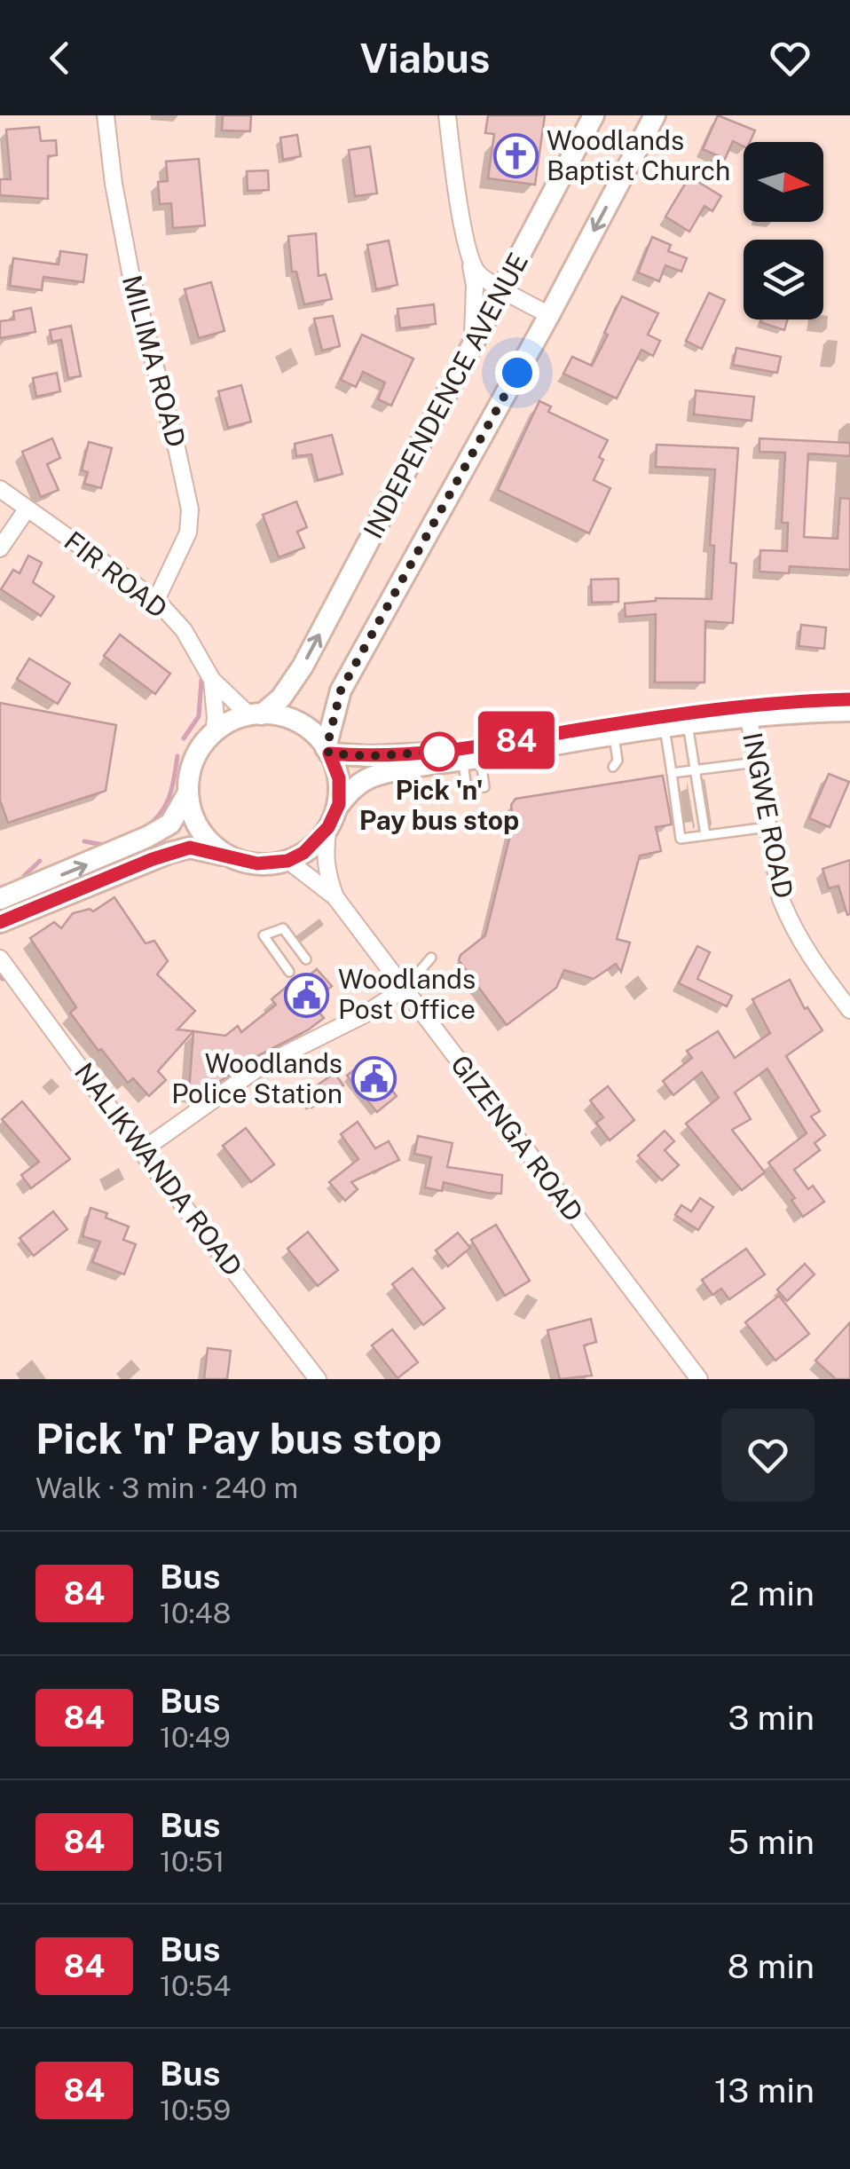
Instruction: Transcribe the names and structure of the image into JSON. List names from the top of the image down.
{
  "streets": {
    "main road": ["INDEPENDENCE AVENUE"],
    "street": [
      "MILIMA ROAD",
      "FIR ROAD",
      "INGWE ROAD",
      "GIZENGA ROAD",
      "NALIKWANDA ROAD"
    ]
  },
  "crossings": [
    ["MILIMA ROAD", "FIR ROAD"],
    ["INDEPENDENCE AVENUE", "FIR ROAD"],
    ["INDEPENDENCE AVENUE", "GIZENGA ROAD"],
    ["FIR ROAD", "GIZENGA ROAD"]
  ],
  "places": {
    "church": ["Woodlands Baptist Church"],
    "other": ["Pick 'n' Pay bus stop"],
    "public building": ["Woodlands Post Office", "Woodlands Police Station"]
  },
  "lines": ["bus line 84"],
  "north": "right",
  "page": {
    "header": "Viabus",
    "on_map": "84",
    "heading": ["Pick 'n' Pay bus stop", "Walk · 3 min · 240 m"],
    "list": [
      {
        "mark": "84",
        "name": "Bus",
        "note": "10:48",
        "value": "2 min"
      },
      {
        "mark": "84",
        "name": "Bus",
        "note": "10:49",
        "value": "3 min"
      },
      {
        "mark": "84",
        "name": "Bus",
        "note": "10:51",
        "value": "5 min"
      },
      {
        "mark": "84",
        "name": "Bus",
        "note": "10:54",
        "value": "8 min"
      },
      {
        "mark": "84",
        "name": "Bus",
        "note": "10:59",
        "value": "13 min"
      }
    ]
  }
}
